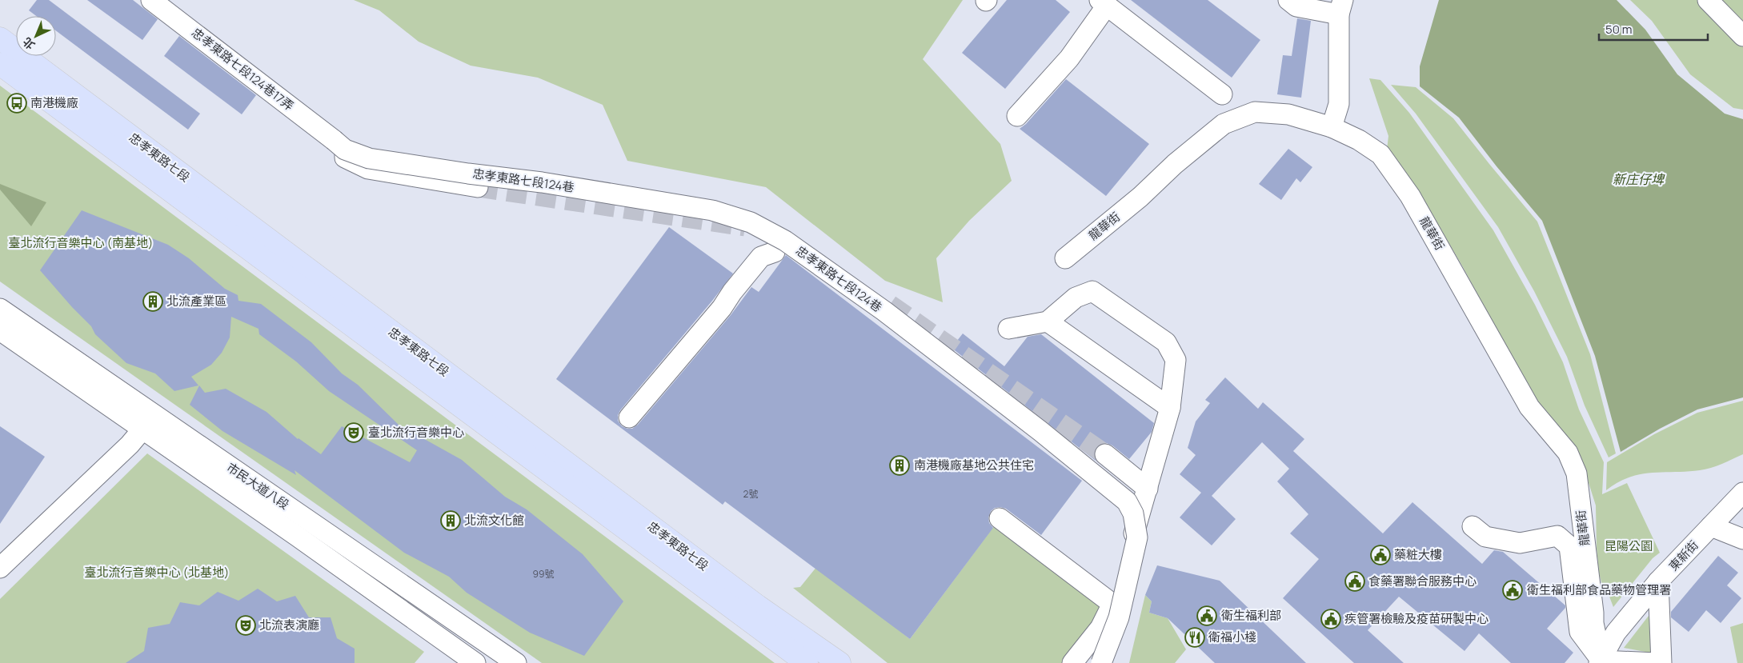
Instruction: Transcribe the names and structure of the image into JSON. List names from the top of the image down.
{
  "streets": {
    "main road": ["忠孝東路七段"],
    "street": [
      "忠孝東路七段124巷17弄",
      "忠孝東路七段124巷",
      "龍華街",
      "市民大道八段",
      "東新街"
    ]
  },
  "crossings": [
    ["忠孝東路七段124巷17弄", "忠孝東路七段124巷"],
    ["龍華街", "東新街"]
  ],
  "water": ["新庄仔埤"],
  "parks": ["臺北流行音樂中心 (南基地)", "昆陽公園", "臺北流行音樂中心 (北基地)"],
  "places": {
    "bus stop": ["南港機廠"],
    "building": ["北流產業區", "南港機廠基地公共住宅", "北流文化館"],
    "theatre": ["臺北流行音樂中心", "北流表演廳"],
    "public building": [
      "藥粧大樓",
      "食藥署聯合服務中心",
      "衛生福利部食品藥物管理署",
      "衛生福利部",
      "疾管署檢驗及疫苗研製中心"
    ],
    "restaurant": ["衛福小棧"]
  },
  "house_numbers": ["2號", "99號"],
  "scale_bar": "50 m",
  "north": "bottom left"
}
